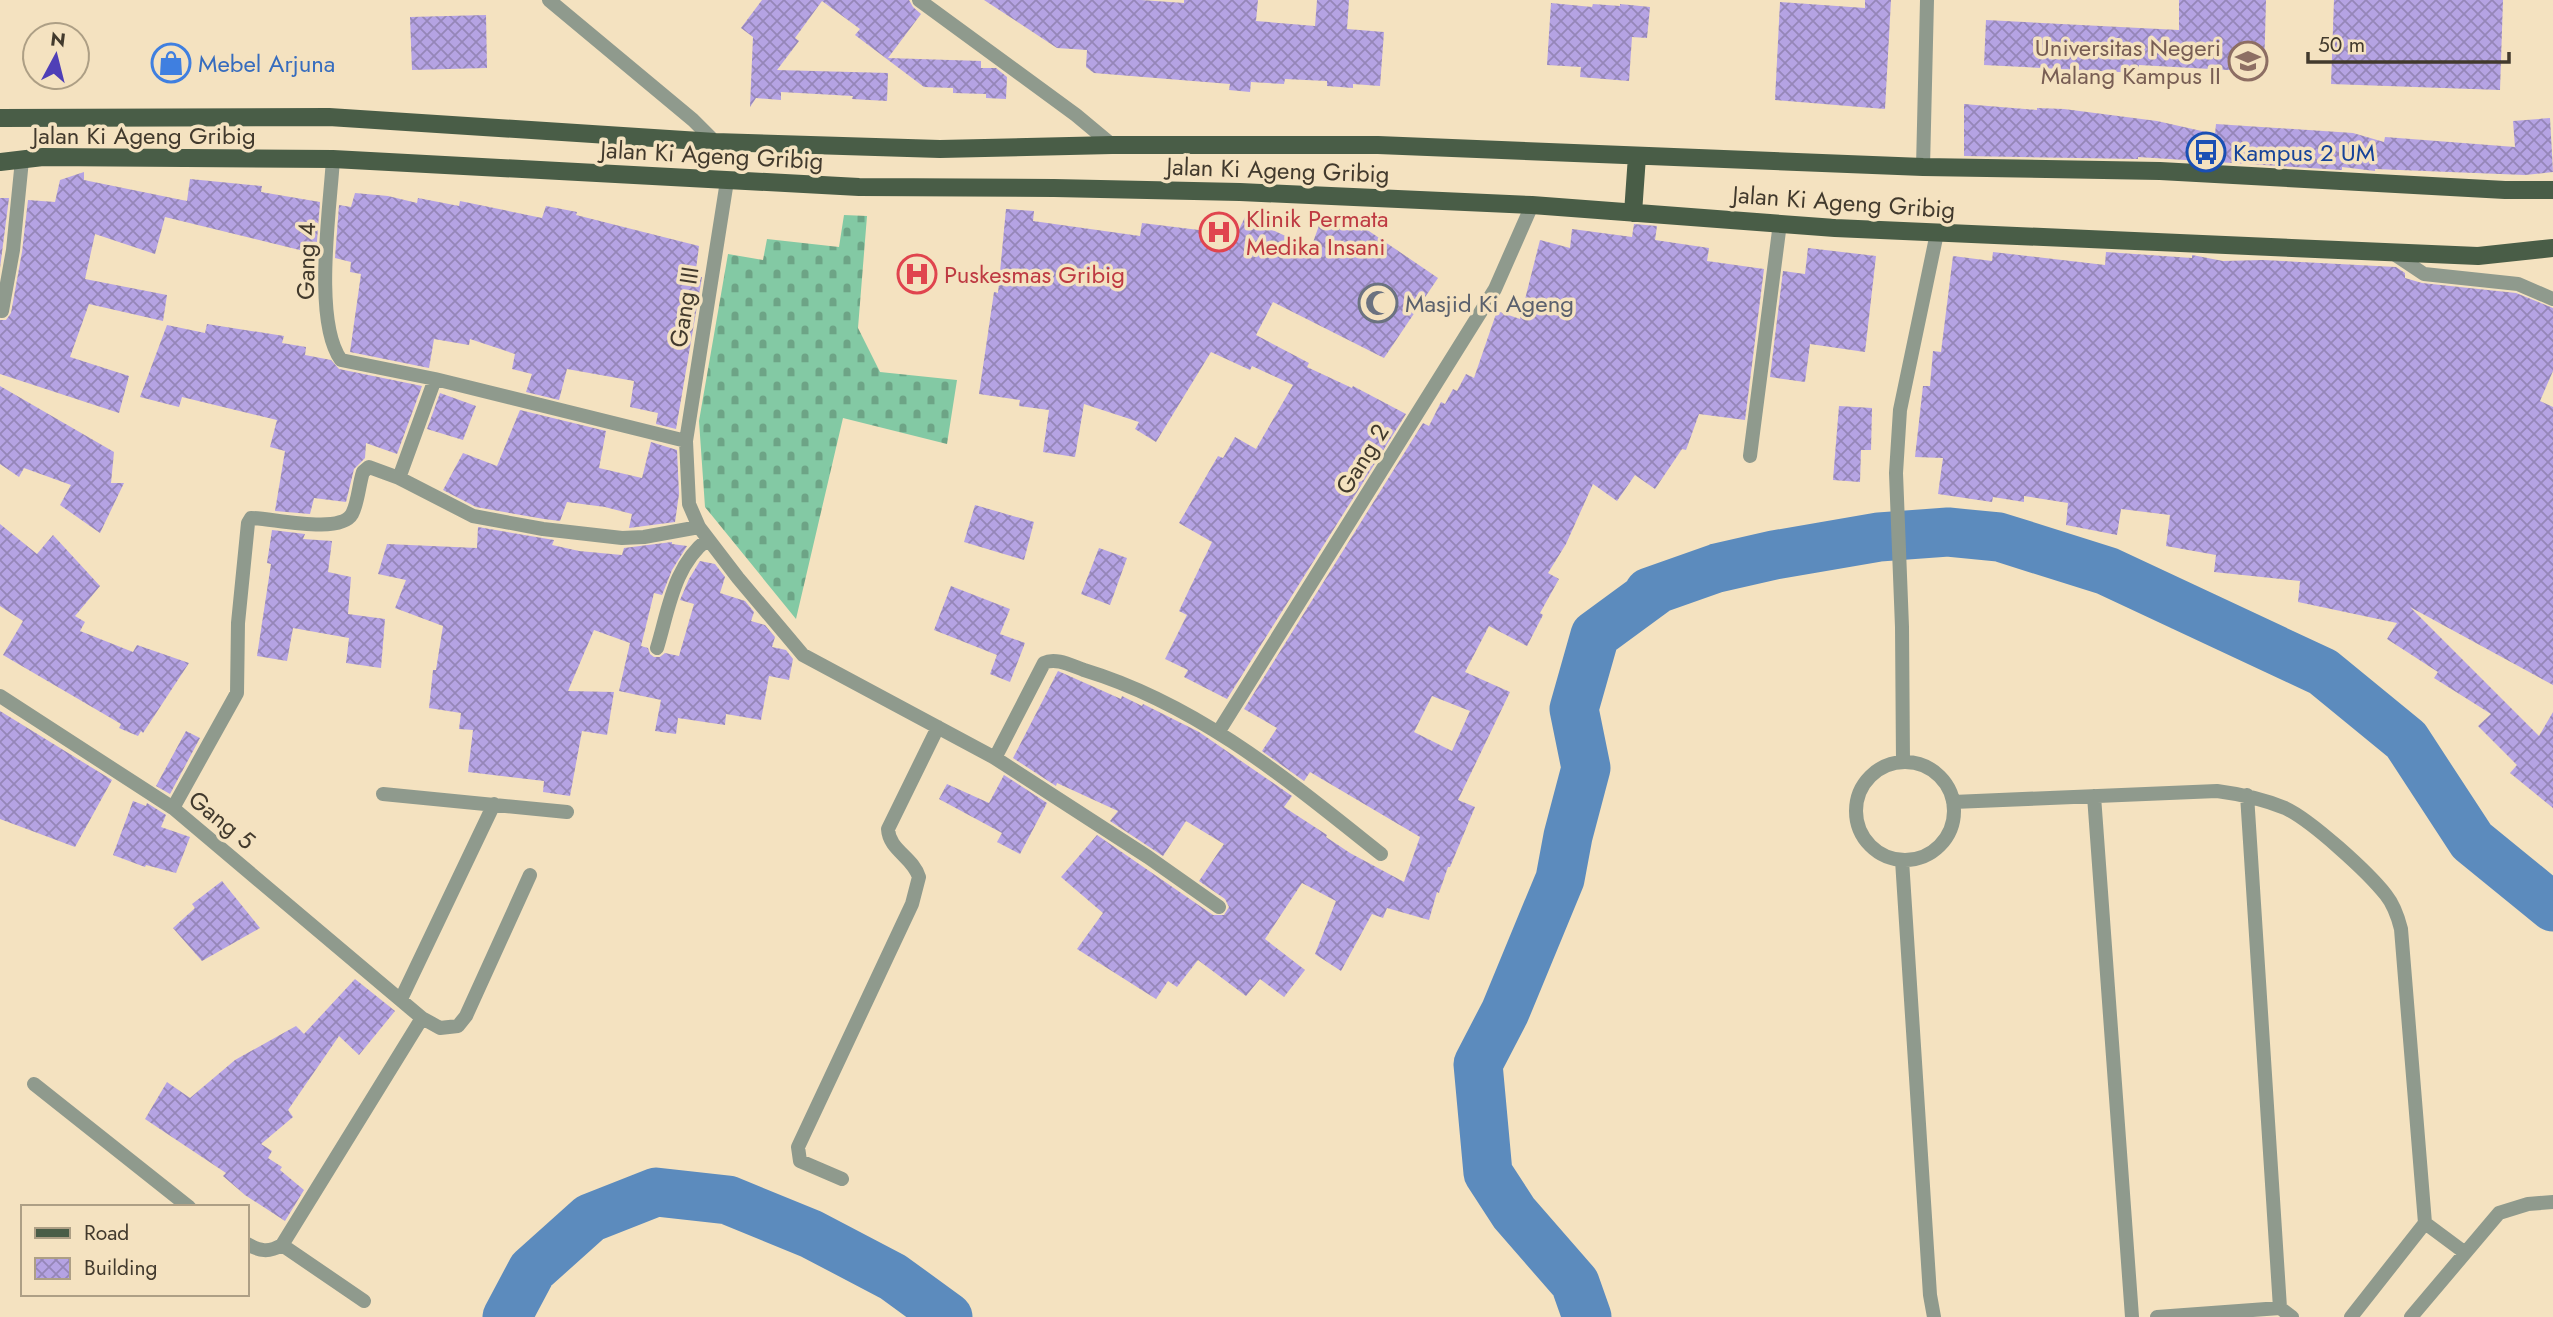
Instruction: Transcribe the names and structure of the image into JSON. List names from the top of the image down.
{
  "streets": {
    "main road": ["Jalan Ki Ageng Gribig"],
    "street": [
      "Gang 4",
      "Gang III",
      "Gang 2",
      "Gang 5"
    ]
  },
  "crossings": [
    ["Jalan Ki Ageng Gribig", "Gang 4"],
    ["Jalan Ki Ageng Gribig", "Gang III"],
    ["Jalan Ki Ageng Gribig", "Gang 2"]
  ],
  "places": {
    "school or university": ["Universitas Negeri Malang Kampus II"],
    "shop": ["Mebel Arjuna"],
    "bus stop": ["Kampus 2 UM"],
    "hospital": ["Klinik Permata Medika Insani", "Puskesmas Gribig"],
    "mosque": ["Masjid Ki Ageng"]
  },
  "legend": ["Road", "Building"],
  "scale_bar": "50 m",
  "north": "top"
}
